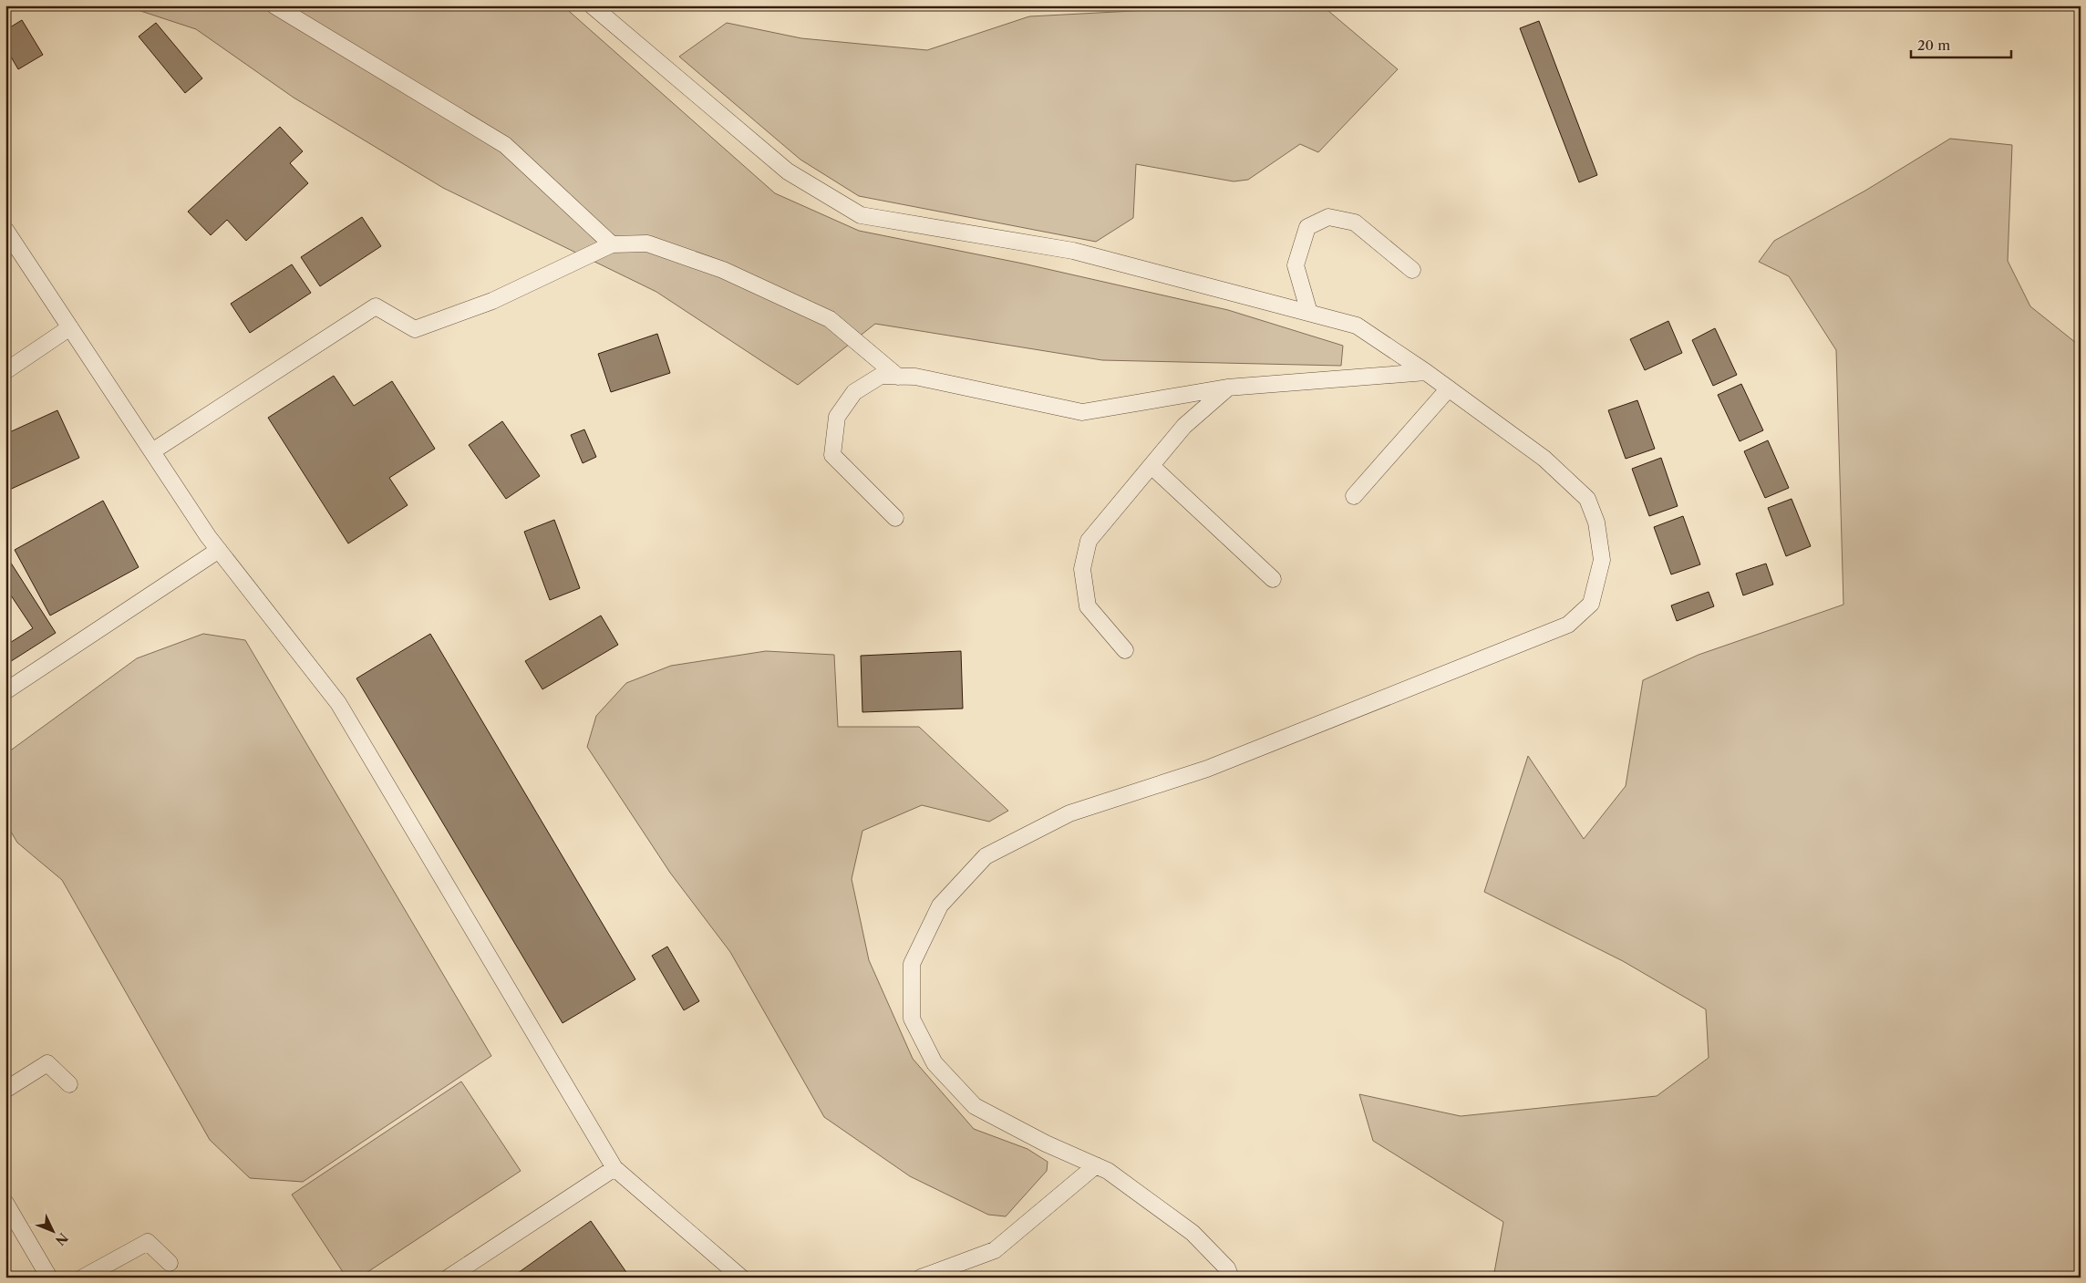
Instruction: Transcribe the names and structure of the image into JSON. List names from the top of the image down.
{
  "scale_bar": "20 m",
  "north": "bottom right"
}
